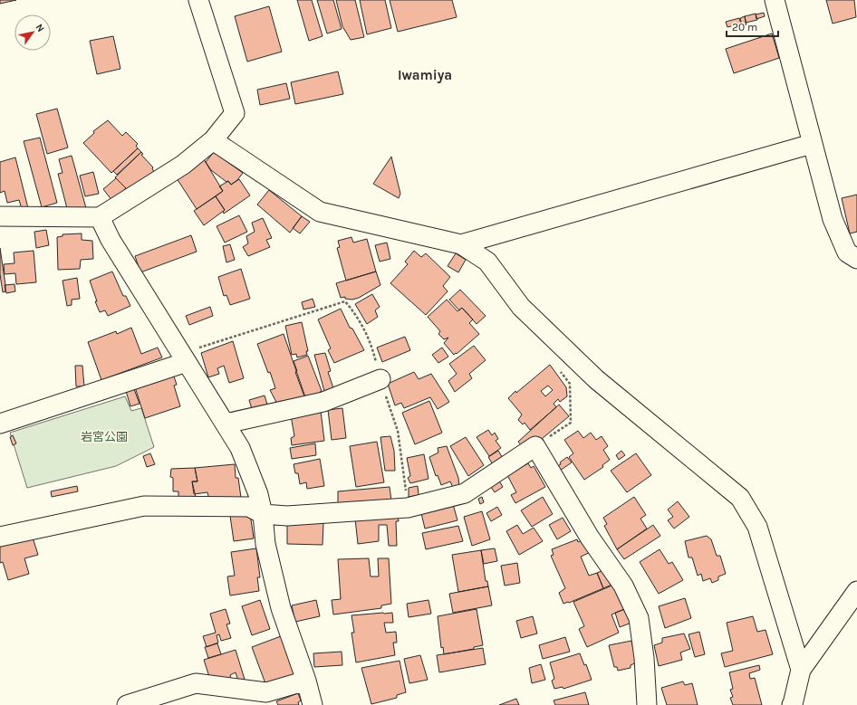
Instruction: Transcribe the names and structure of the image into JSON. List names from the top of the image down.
{
  "districts": ["Iwamiya"],
  "parks": ["岩宮公園"],
  "scale_bar": "20 m",
  "north": "top right"
}
